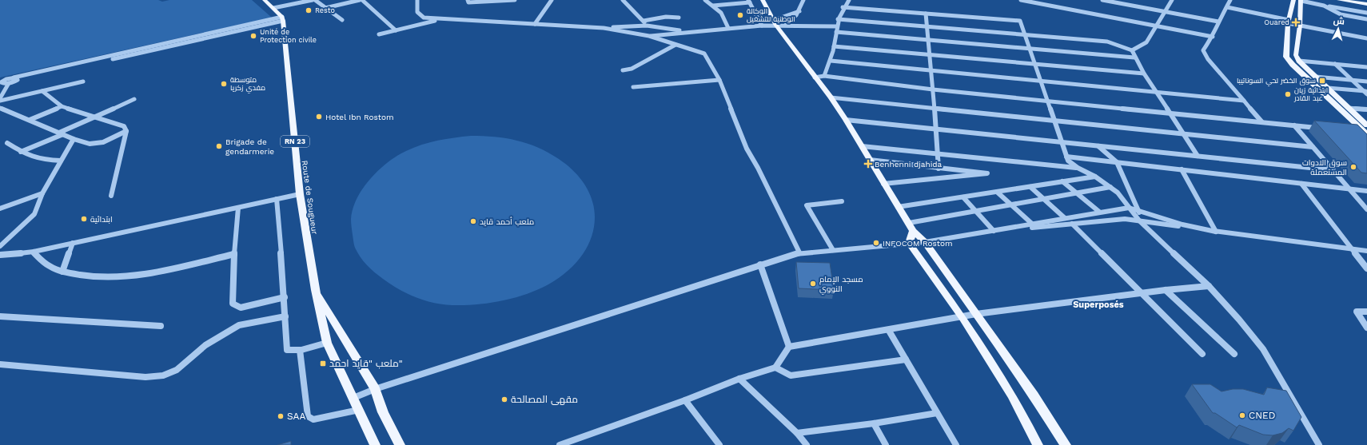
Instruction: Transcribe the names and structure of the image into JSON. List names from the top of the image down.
{
  "streets": {
    "main road": ["RN 23", "Route de Sougueur"]
  },
  "crossings": [
    ["RN 23", "Route de Sougueur"]
  ],
  "districts": ["Superposés"],
  "places": {
    "other": [
      "Resto",
      "الوكالة الوطنية للتشغيل",
      "Unité de Protection civile",
      "متوسطة مفدي زكريا",
      "ابتدائية زيان عبد القادر",
      "Hotel Ibn Rostom",
      "Brigade de gendarmerie",
      "سوق الادوات المستعملة",
      "ابتدائية",
      "ملعب أحمد قايد",
      "INFOCOM Rostom",
      "مسجد الإمام النووي",
      "مقهى المصالحة",
      "CNED",
      "SAA"
    ],
    "health": ["Ouared", "Benhenni djahida"],
    "transit": ["سوق الخضر لحي السوناتيبا", "ملعب \"قايد احمد\""]
  },
  "north": "top"
}
